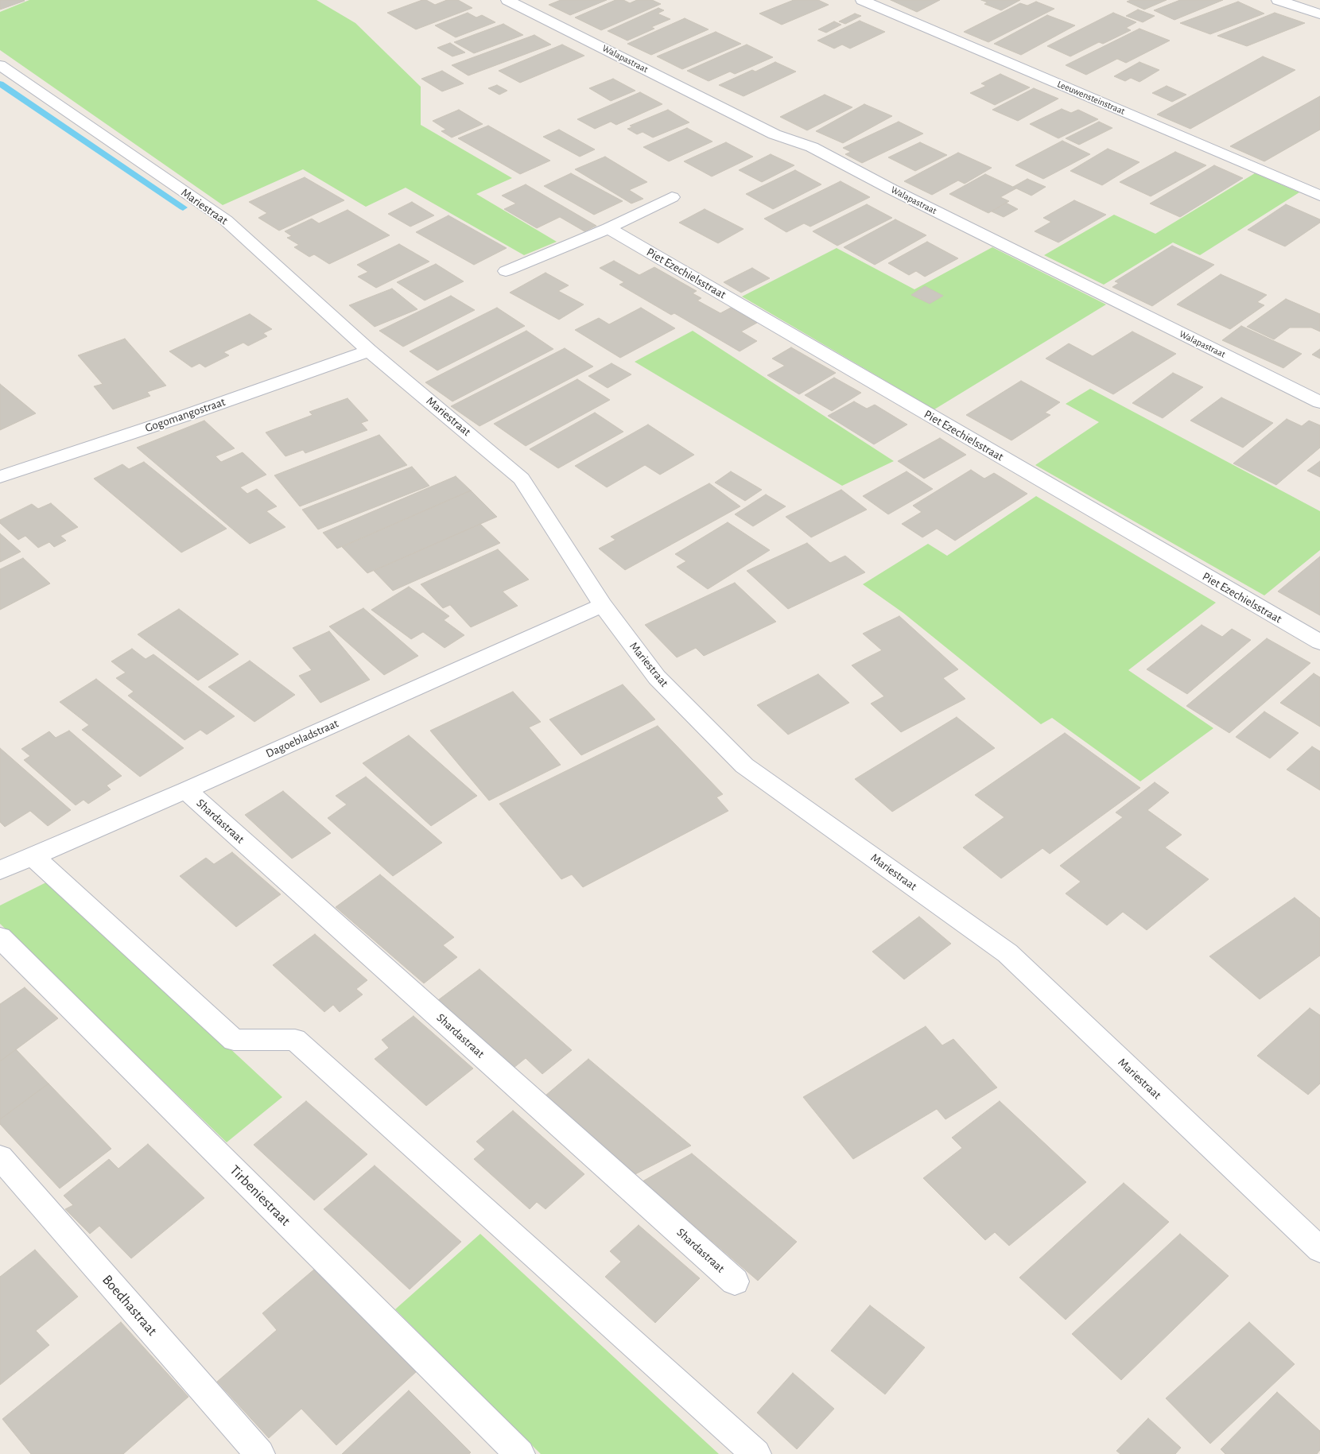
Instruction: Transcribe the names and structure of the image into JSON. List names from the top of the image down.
{
  "streets": {
    "street": [
      "Walapastraat",
      "Leeuwensteinstraat",
      "Mariestraat",
      "Piet Ezechielsstraat",
      "Gogomangostraat",
      "Dagoebladstraat",
      "Shardastraat",
      "Tirbeniestraat",
      "Boedhastraat"
    ]
  },
  "crossings": [
    ["Mariestraat", "Gogomangostraat"],
    ["Mariestraat", "Dagoebladstraat"],
    ["Dagoebladstraat", "Shardastraat"]
  ]
}
